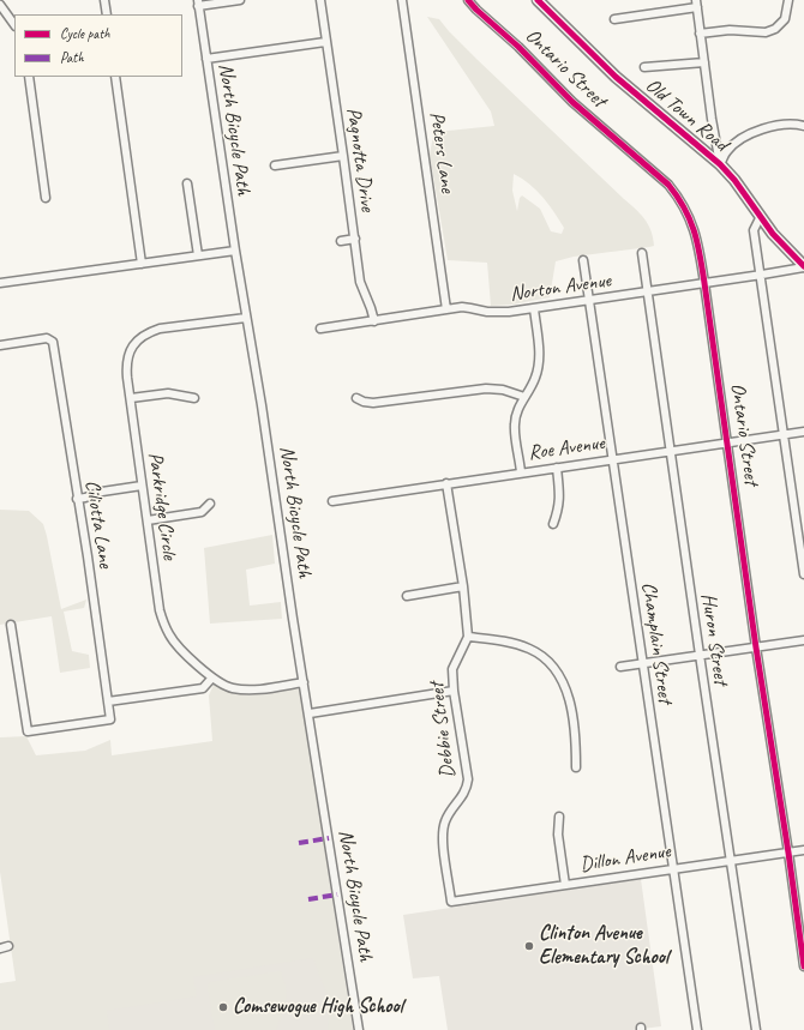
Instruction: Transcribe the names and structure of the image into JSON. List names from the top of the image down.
{
  "streets": {
    "main road": ["Old Town Road"],
    "street": [
      "Ontario Street",
      "North Bicycle Path",
      "Peters Lane",
      "Pagnotta Drive",
      "Norton Avenue",
      "Roe Avenue",
      "Parkridge Circle",
      "Ciliotta Lane",
      "Huron Street",
      "Champlain Street",
      "Debbie Street",
      "Dillon Avenue"
    ]
  },
  "crossings": [
    ["Ontario Street", "Norton Avenue"],
    ["Ontario Street", "Roe Avenue"],
    ["Ontario Street", "Dillon Avenue"],
    ["Old Town Road", "Norton Avenue"],
    ["North Bicycle Path", "Parkridge Circle"],
    ["Peters Lane", "Norton Avenue"],
    ["Pagnotta Drive", "Norton Avenue"],
    ["Norton Avenue", "Huron Street"],
    ["Norton Avenue", "Champlain Street"],
    ["Roe Avenue", "Huron Street"],
    ["Roe Avenue", "Champlain Street"],
    ["Huron Street", "Dillon Avenue"],
    ["Champlain Street", "Dillon Avenue"],
    ["Debbie Street", "Dillon Avenue"]
  ],
  "places": ["Clinton Avenue Elementary School", "Comsewogue High School"],
  "legend": ["Cycle path", "Path"]
}
